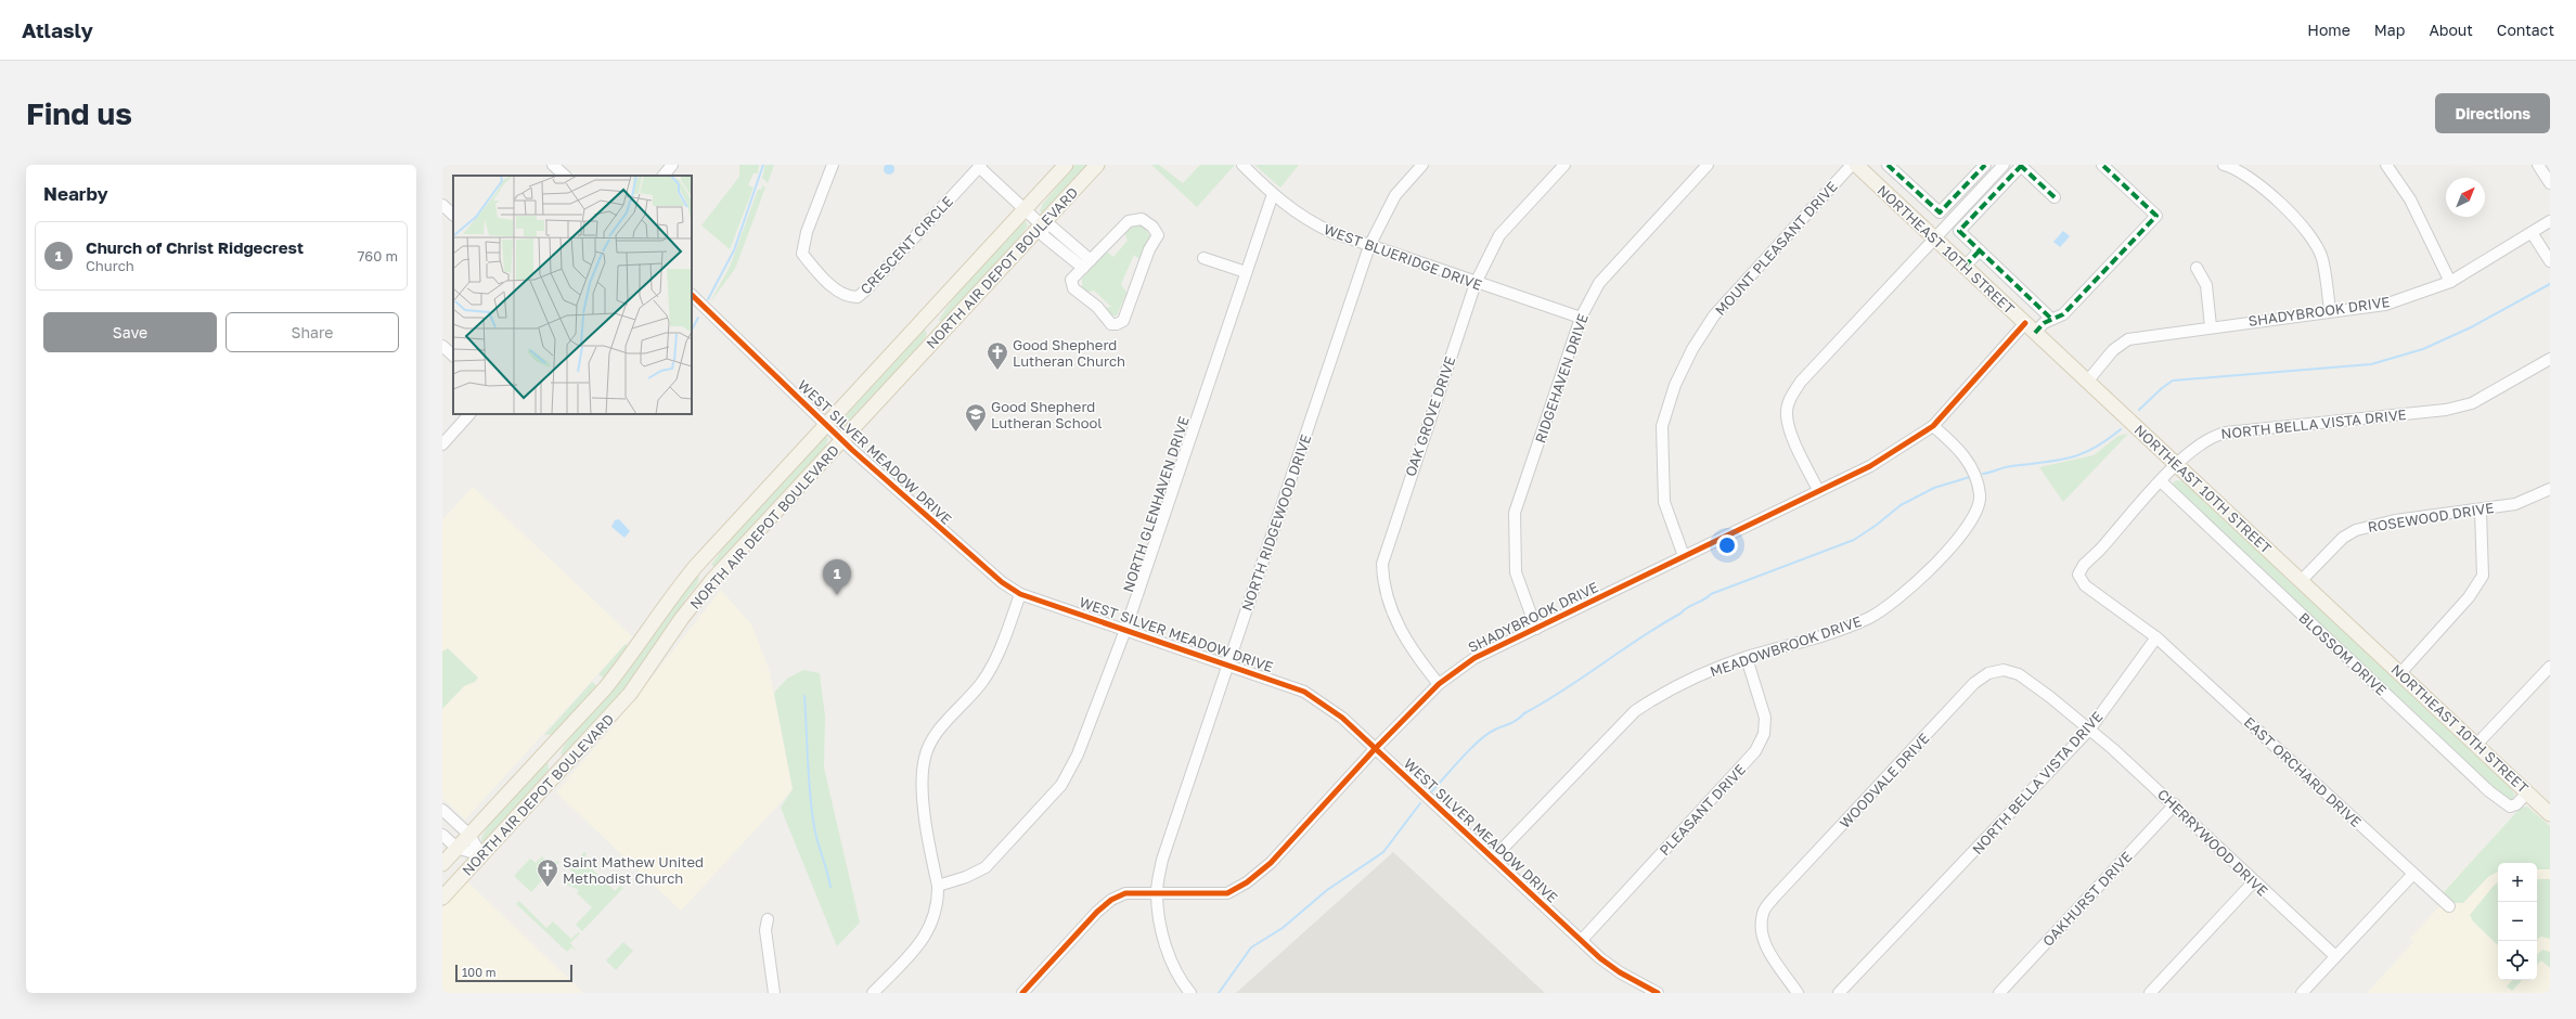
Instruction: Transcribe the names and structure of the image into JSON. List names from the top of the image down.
{
  "streets": {
    "main road": ["NORTHEAST 10TH STREET", "NORTH AIR DEPOT BOULEVARD"],
    "street": [
      "CRESCENT CIRCLE",
      "MOUNT PLEASANT DRIVE",
      "WEST BLUERIDGE DRIVE",
      "SHADYBROOK DRIVE",
      "RIDGEHAVEN DRIVE",
      "OAK GROVE DRIVE",
      "NORTH BELLA VISTA DRIVE",
      "WEST SILVER MEADOW DRIVE",
      "NORTH GLENHAVEN DRIVE",
      "ROSEWOOD DRIVE",
      "NORTH RIDGEWOOD DRIVE",
      "MEADOWBROOK DRIVE",
      "BLOSSOM DRIVE",
      "EAST ORCHARD DRIVE",
      "WOODVALE DRIVE",
      "PLEASANT DRIVE",
      "CHERRYWOOD DRIVE",
      "OAKHURST DRIVE"
    ]
  },
  "crossings": [
    ["MOUNT PLEASANT DRIVE", "SHADYBROOK DRIVE"],
    ["NORTHEAST 10TH STREET", "SHADYBROOK DRIVE"],
    ["NORTHEAST 10TH STREET", "NORTH BELLA VISTA DRIVE"],
    ["NORTHEAST 10TH STREET", "ROSEWOOD DRIVE"],
    ["NORTHEAST 10TH STREET", "BLOSSOM DRIVE"],
    ["WEST BLUERIDGE DRIVE", "RIDGEHAVEN DRIVE"],
    ["WEST BLUERIDGE DRIVE", "OAK GROVE DRIVE"],
    ["WEST BLUERIDGE DRIVE", "NORTH GLENHAVEN DRIVE"],
    ["WEST BLUERIDGE DRIVE", "NORTH RIDGEWOOD DRIVE"],
    ["NORTH AIR DEPOT BOULEVARD", "WEST SILVER MEADOW DRIVE"],
    ["SHADYBROOK DRIVE", "RIDGEHAVEN DRIVE"],
    ["SHADYBROOK DRIVE", "OAK GROVE DRIVE"],
    ["SHADYBROOK DRIVE", "WEST SILVER MEADOW DRIVE"],
    ["SHADYBROOK DRIVE", "NORTH RIDGEWOOD DRIVE"],
    ["SHADYBROOK DRIVE", "MEADOWBROOK DRIVE"],
    ["NORTH BELLA VISTA DRIVE", "BLOSSOM DRIVE"],
    ["NORTH BELLA VISTA DRIVE", "EAST ORCHARD DRIVE"],
    ["NORTH BELLA VISTA DRIVE", "WOODVALE DRIVE"],
    ["NORTH BELLA VISTA DRIVE", "CHERRYWOOD DRIVE"],
    ["WEST SILVER MEADOW DRIVE", "NORTH GLENHAVEN DRIVE"],
    ["WEST SILVER MEADOW DRIVE", "NORTH RIDGEWOOD DRIVE"],
    ["WEST SILVER MEADOW DRIVE", "MEADOWBROOK DRIVE"],
    ["WEST SILVER MEADOW DRIVE", "PLEASANT DRIVE"],
    ["MEADOWBROOK DRIVE", "PLEASANT DRIVE"],
    ["WOODVALE DRIVE", "CHERRYWOOD DRIVE"],
    ["CHERRYWOOD DRIVE", "OAKHURST DRIVE"]
  ],
  "places": {
    "church": ["Good Shepherd Lutheran Church", "Saint Mathew United Methodist Church"],
    "school or university": ["Good Shepherd Lutheran School"]
  },
  "scale_bar": "100 m",
  "north": "top right",
  "page": {
    "header": "Atlasly",
    "nav": [
      "Home",
      "Map",
      "About",
      "Contact"
    ],
    "buttons": [
      "Directions",
      ["Save", "Share"]
    ],
    "title": "Find us",
    "heading": "Nearby",
    "list": [
      {
        "mark": "1",
        "name": "Church of Christ Ridgecrest",
        "note": "Church",
        "value": "760 m"
      }
    ],
    "pins": "1",
    "map_buttons": ["+", "−"],
    "scale": "100 m"
  }
}
